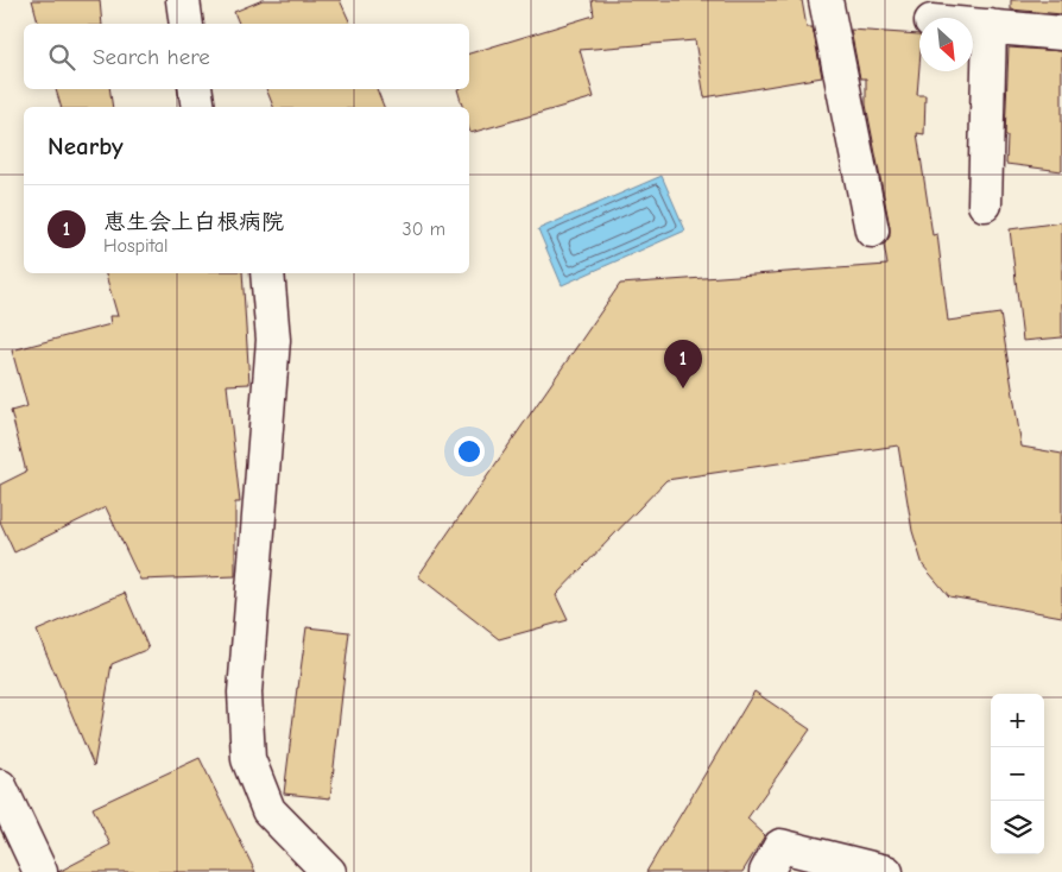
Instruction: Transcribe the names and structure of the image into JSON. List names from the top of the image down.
{
  "north": "bottom right",
  "page": {
    "search": "Search here",
    "heading": "Nearby",
    "list": [
      {
        "mark": "1",
        "name": "恵生会上白根病院",
        "note": "Hospital",
        "value": "30 m"
      }
    ],
    "pins": "1",
    "map_buttons": ["+", "−"]
  }
}
